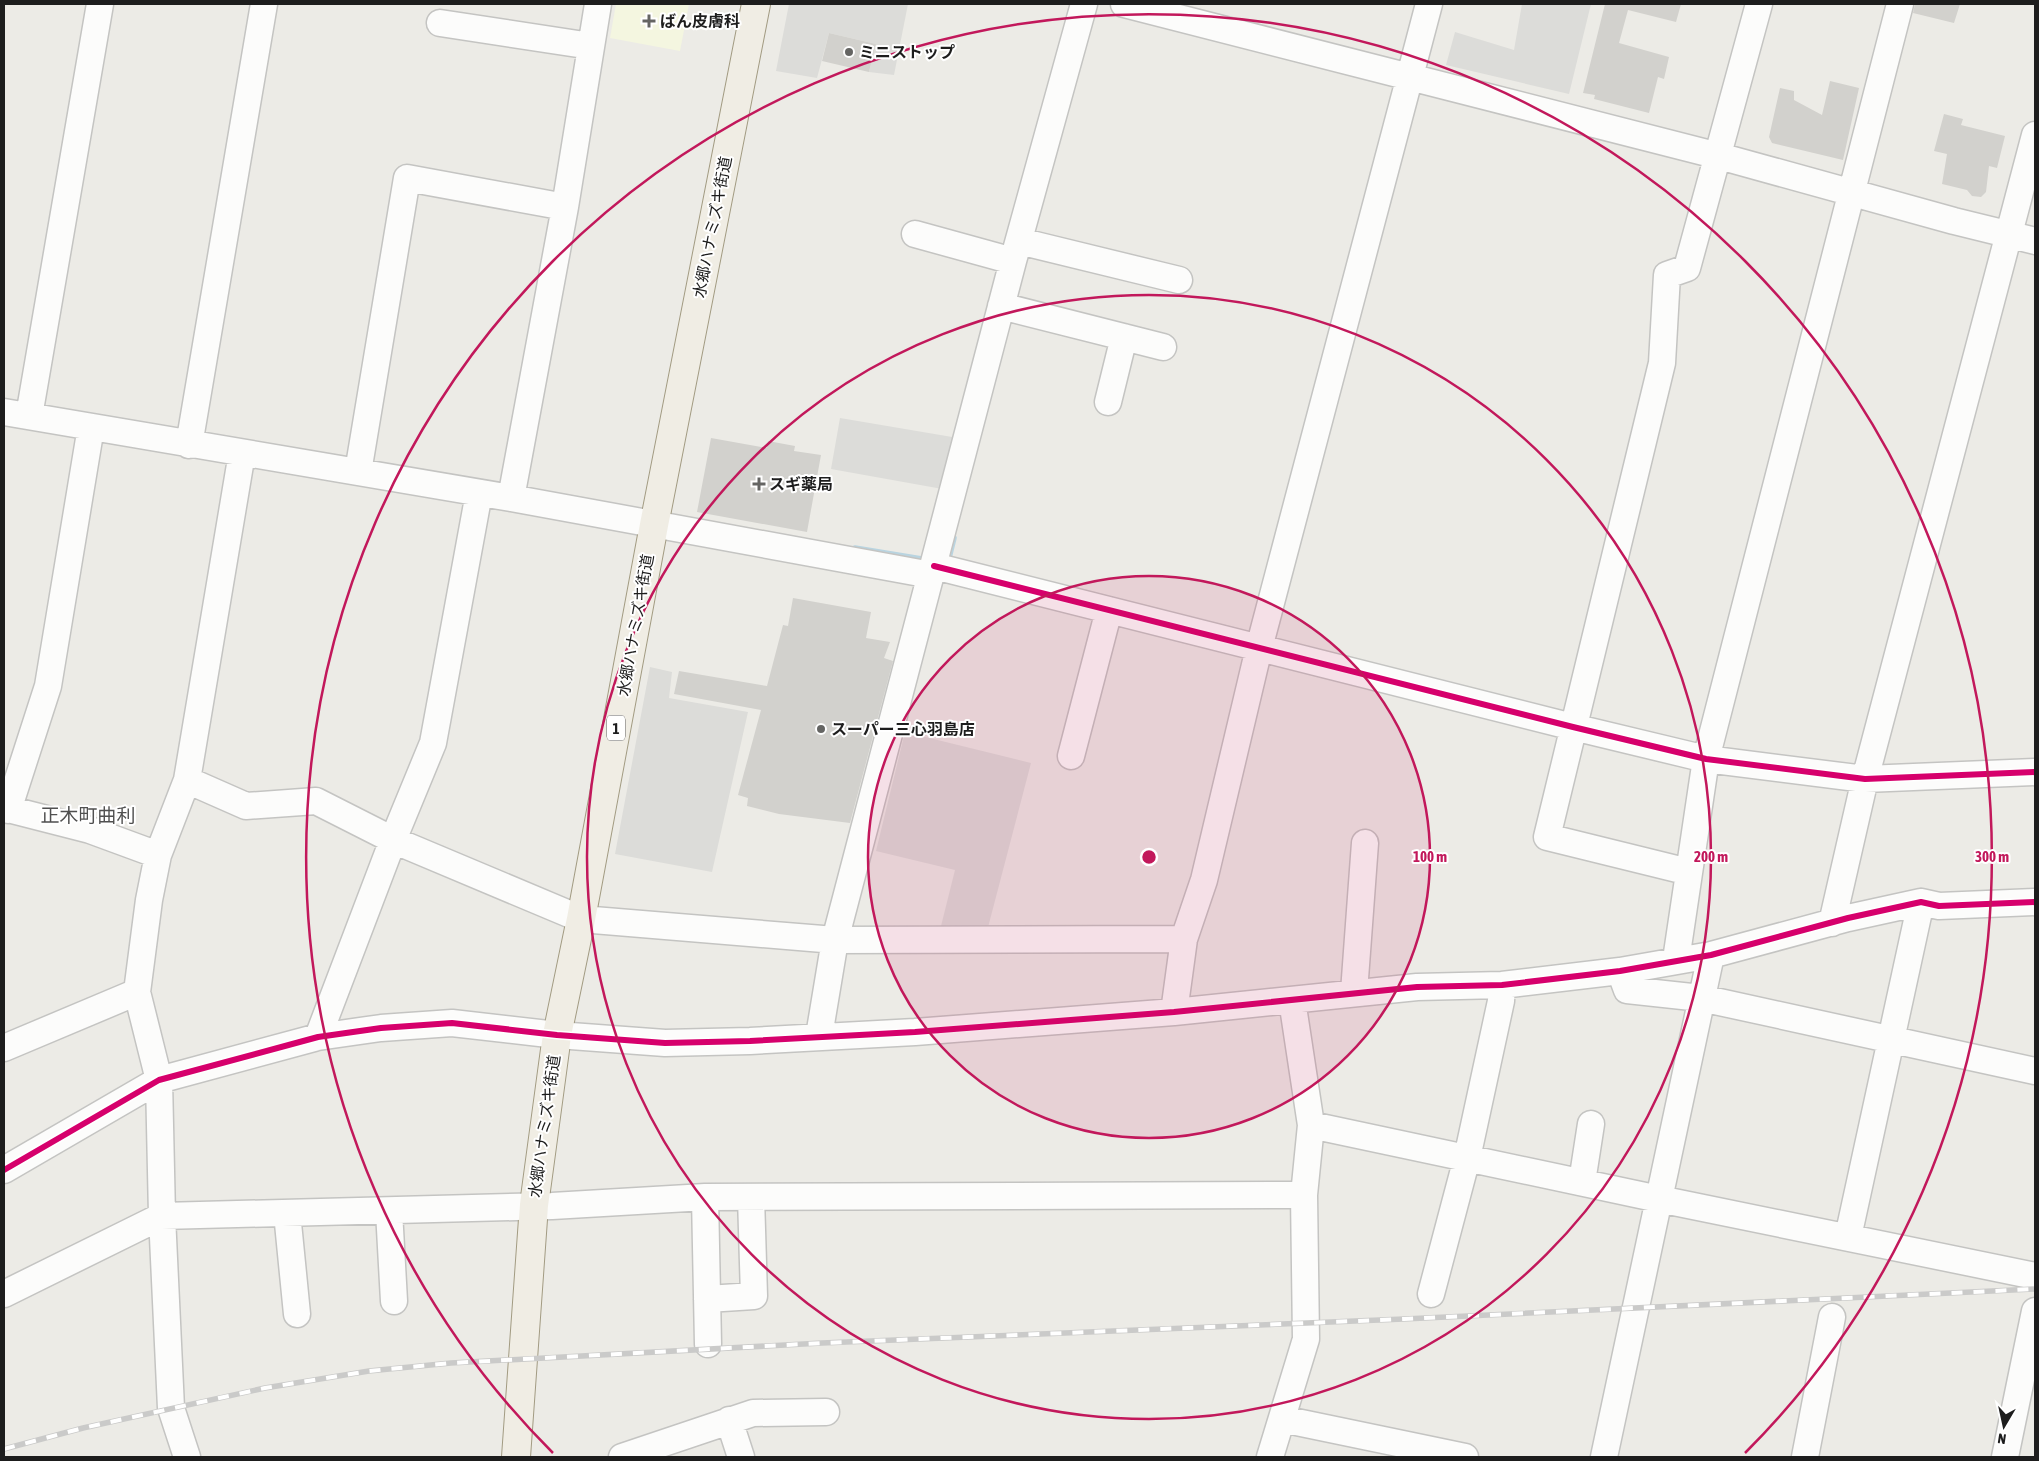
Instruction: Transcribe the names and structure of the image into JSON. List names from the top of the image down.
{
  "streets": {
    "main road": ["水郷ハナミズキ街道", "1"]
  },
  "districts": ["正木町曲利"],
  "places": {
    "health": ["ばん皮膚科", "スギ薬局"],
    "other": ["ミニストップ", "スーパー三心羽島店"]
  },
  "north": "bottom",
  "rings": ["100 m", "200 m", "300 m"]
}
